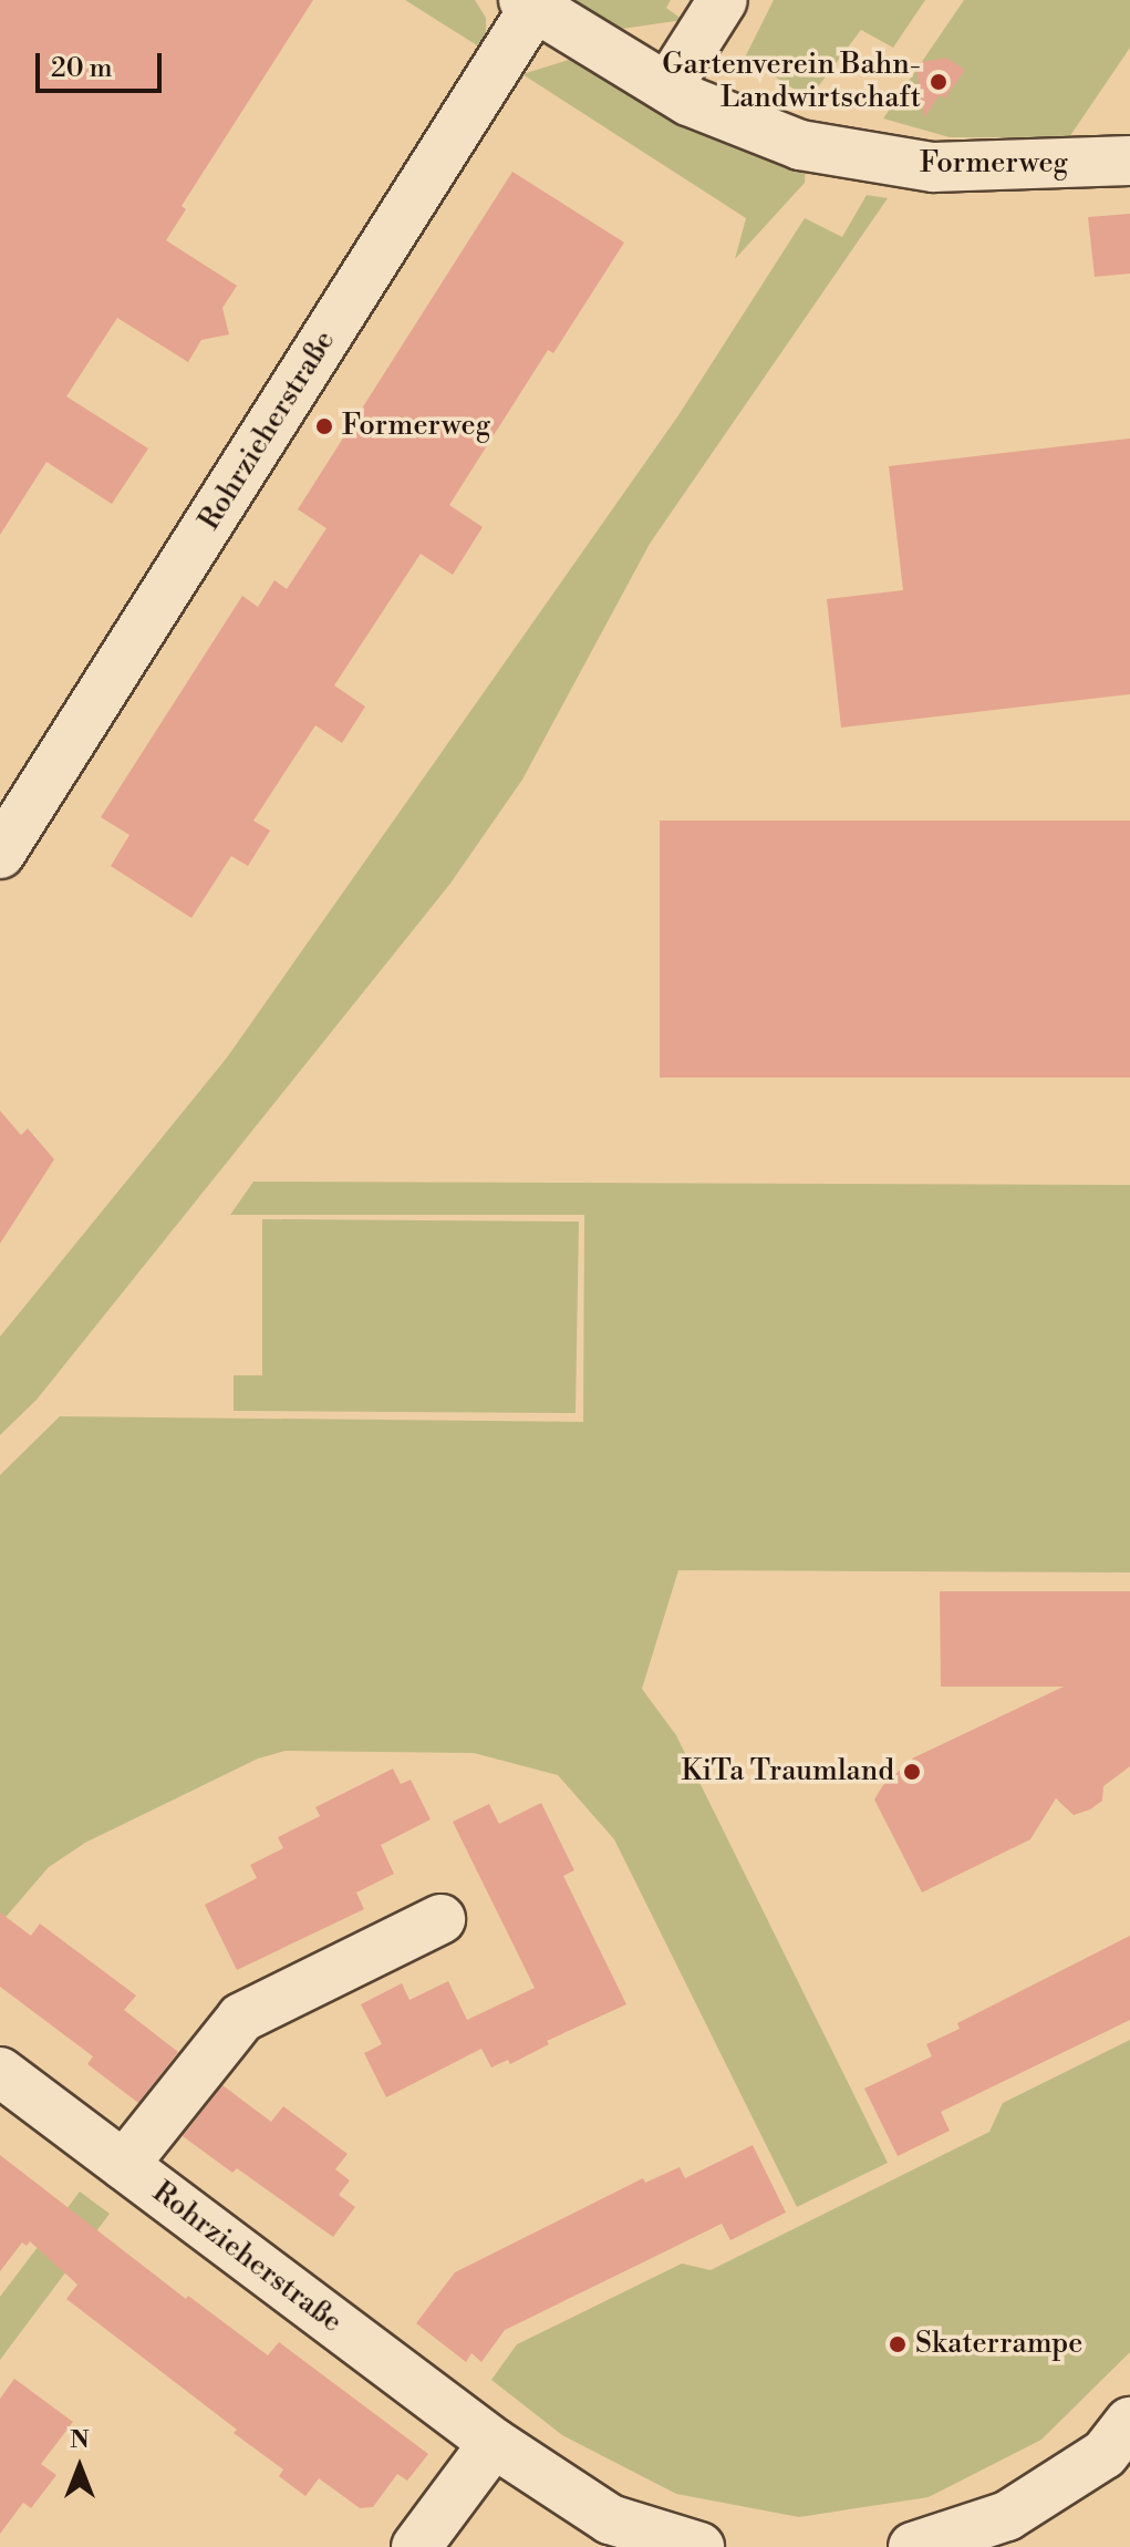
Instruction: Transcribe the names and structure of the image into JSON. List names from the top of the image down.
{
  "streets": {
    "street": ["Formerweg", "Rohrzieherstraße"]
  },
  "crossings": [
    ["Formerweg", "Rohrzieherstraße"]
  ],
  "places": [
    "Gartenverein Bahn- Landwirtschaft",
    "Formerweg",
    "KiTa Traumland",
    "Skaterrampe"
  ],
  "scale_bar": "20 m",
  "north": "top"
}
